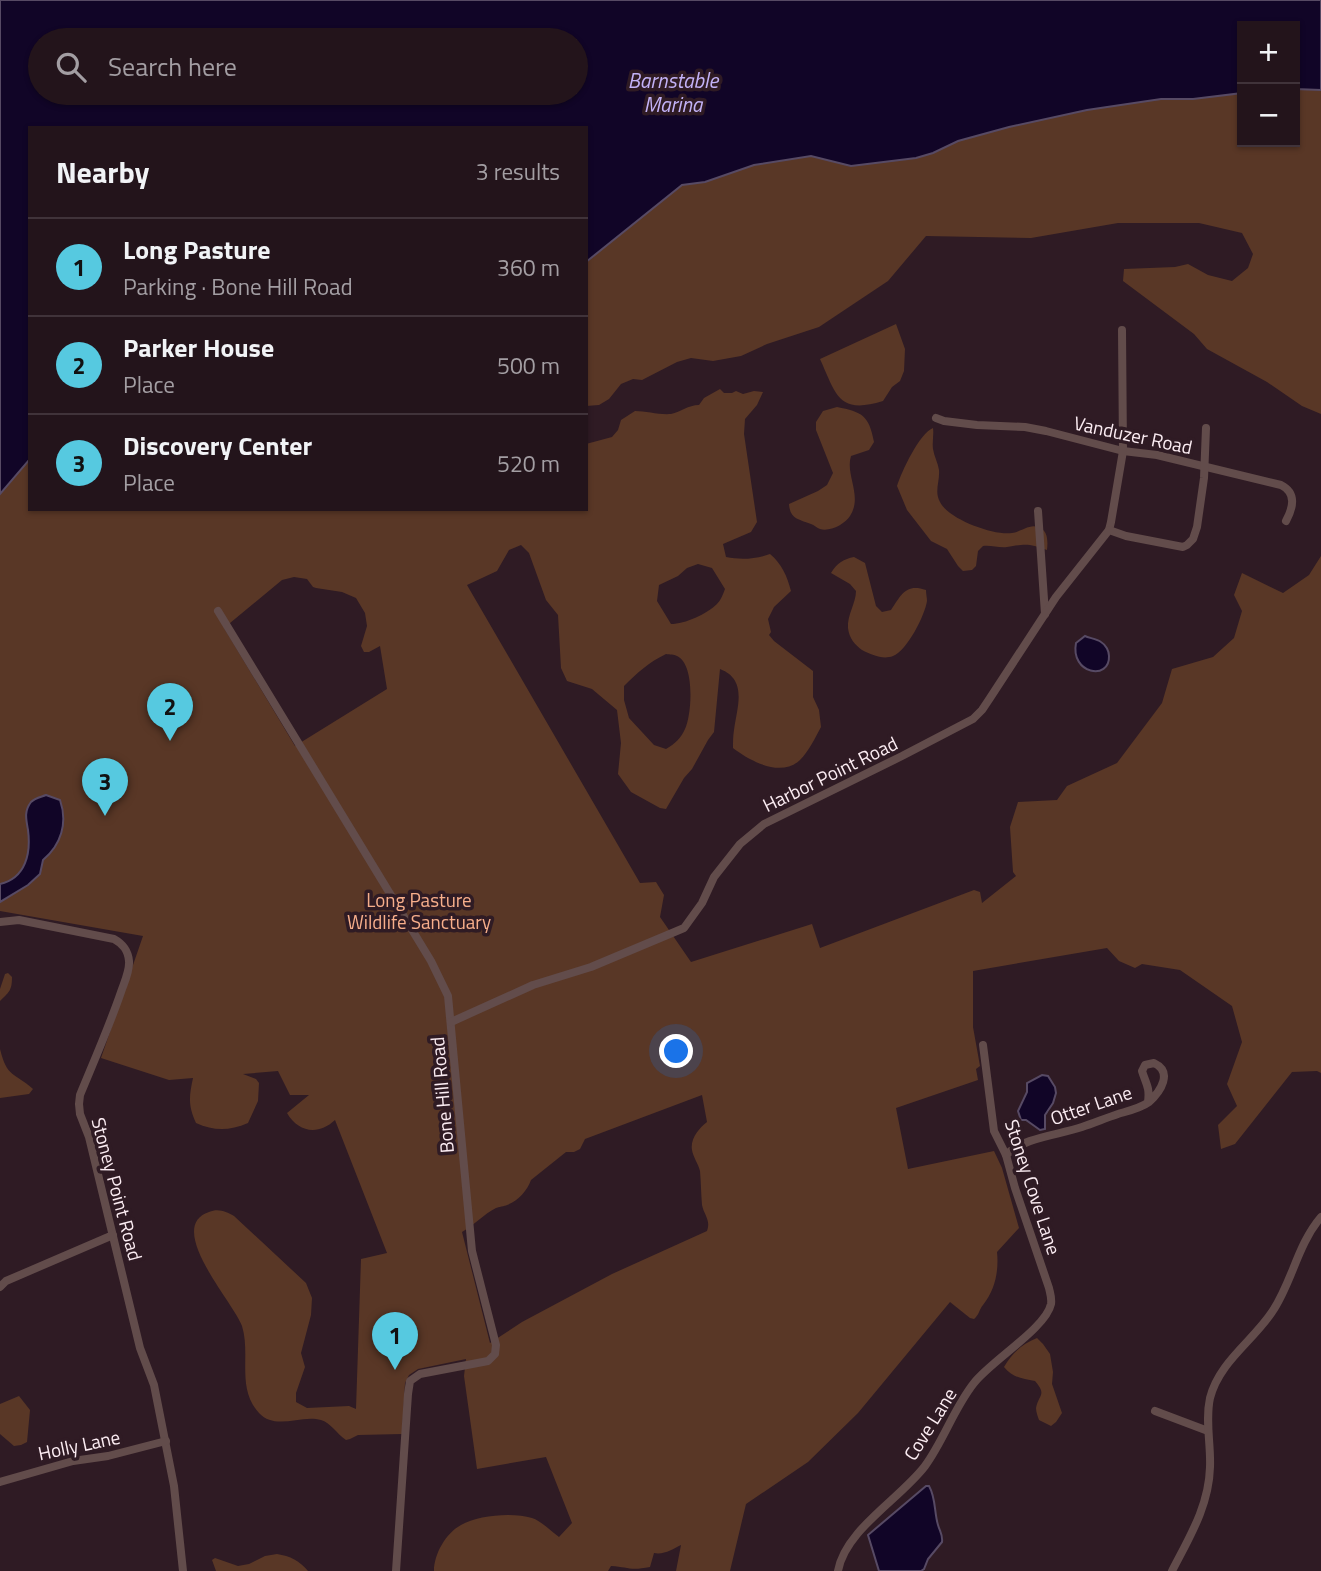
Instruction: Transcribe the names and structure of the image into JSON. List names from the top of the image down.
{
  "streets": {
    "street": [
      "Vanduzer Road",
      "Harbor Point Road",
      "Bone Hill Road",
      "Otter Lane",
      "Stoney Cove Lane",
      "Stoney Point Road",
      "Cove Lane",
      "Holly Lane"
    ]
  },
  "crossings": [
    ["Harbor Point Road", "Bone Hill Road"],
    ["Otter Lane", "Stoney Cove Lane"],
    ["Stoney Cove Lane", "Cove Lane"],
    ["Stoney Point Road", "Holly Lane"]
  ],
  "water": ["Barnstable Marina"],
  "parks": ["Long Pasture Wildlife Sanctuary"],
  "page": {
    "map_buttons": ["+", "−"],
    "search": "Search here",
    "heading": ["Nearby", "3 results"],
    "list": [
      {
        "mark": "1",
        "name": "Long Pasture",
        "note": "Parking · Bone Hill Road",
        "value": "360 m"
      },
      {
        "mark": "2",
        "name": "Parker House",
        "note": "Place",
        "value": "500 m"
      },
      {
        "mark": "3",
        "name": "Discovery Center",
        "note": "Place",
        "value": "520 m"
      }
    ],
    "pins": ["2", "3", "1"]
  }
}
